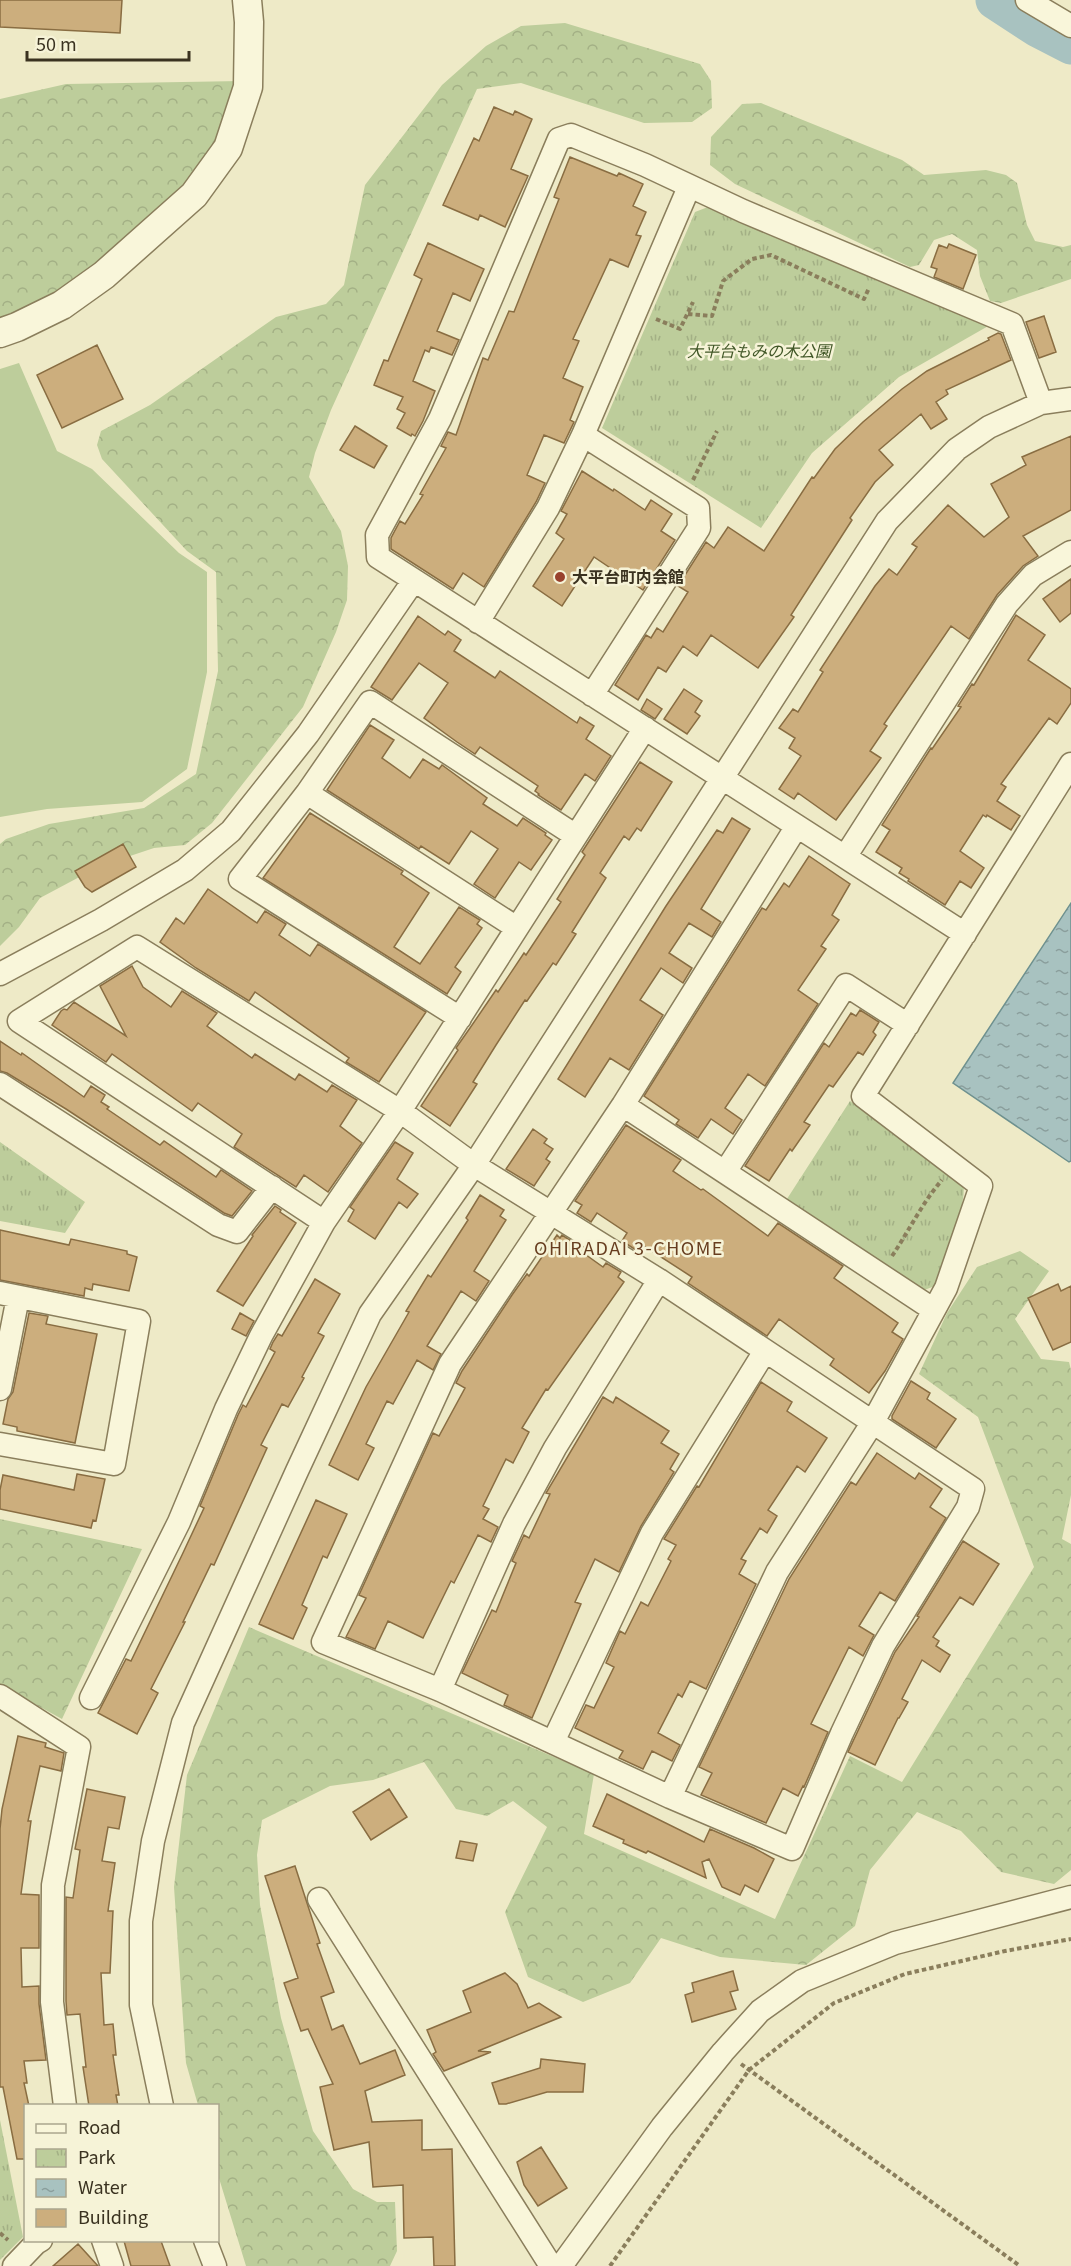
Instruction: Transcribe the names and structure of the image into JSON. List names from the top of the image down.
{
  "districts": ["OHIRADAI 3-CHOME"],
  "parks": ["大平台もみの木公園"],
  "places": ["大平台町内会館"],
  "legend": [
    "Road",
    "Park",
    "Water",
    "Building"
  ],
  "scale_bar": "50 m"
}
